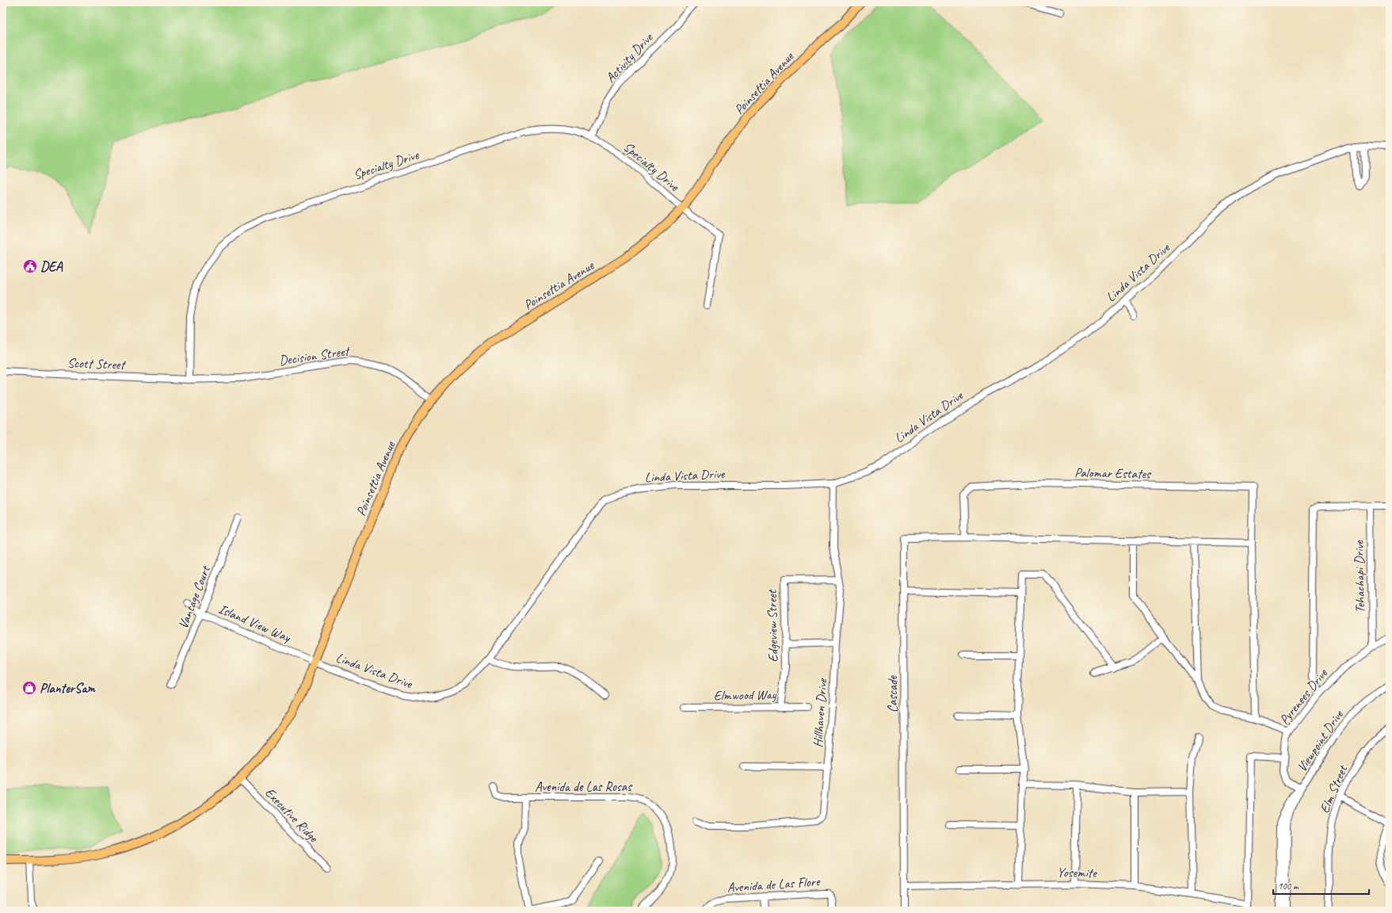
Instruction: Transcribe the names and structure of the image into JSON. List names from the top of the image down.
{
  "streets": {
    "main road": ["Poinsettia Avenue"],
    "street": [
      "Activity Drive",
      "Specialty Drive",
      "Linda Vista Drive",
      "Decision Street",
      "Scott Street",
      "Palomar Estates",
      "Tehachapi Drive",
      "Vantage Court",
      "Island View Way",
      "Edgeview Street",
      "Cascade",
      "Elmwood Way",
      "Pyrenees Drive",
      "Hillhaven Drive",
      "Viewpoint Drive",
      "Avenida de Las Rosas",
      "Elm Street",
      "Executive Ridge",
      "Yosemite",
      "Avenida de Las Flore"
    ]
  },
  "crossings": [
    ["Activity Drive", "Specialty Drive"],
    ["Poinsettia Avenue", "Specialty Drive"],
    ["Poinsettia Avenue", "Linda Vista Drive"],
    ["Poinsettia Avenue", "Decision Street"],
    ["Poinsettia Avenue", "Island View Way"],
    ["Poinsettia Avenue", "Executive Ridge"],
    ["Specialty Drive", "Decision Street"],
    ["Specialty Drive", "Scott Street"],
    ["Linda Vista Drive", "Island View Way"],
    ["Linda Vista Drive", "Hillhaven Drive"],
    ["Decision Street", "Scott Street"],
    ["Palomar Estates", "Cascade"],
    ["Tehachapi Drive", "Pyrenees Drive"],
    ["Vantage Court", "Island View Way"],
    ["Edgeview Street", "Elmwood Way"],
    ["Edgeview Street", "Hillhaven Drive"],
    ["Cascade", "Yosemite"],
    ["Pyrenees Drive", "Viewpoint Drive"]
  ],
  "places": {
    "public building": ["DEA"],
    "shop": ["PlanterSam"]
  },
  "scale_bar": "100 m"
}
